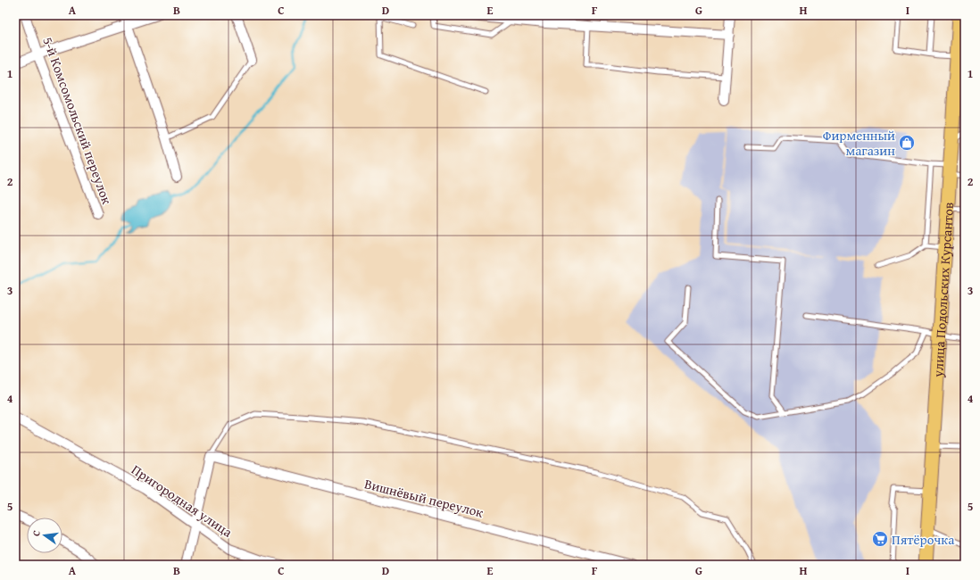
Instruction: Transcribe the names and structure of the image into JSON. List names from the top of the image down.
{
  "streets": {
    "main road": ["улица Подольских Курсантов"],
    "street": ["5-й Комсомольский переулок", "Вишнёвый переулок", "Пригородная улица"]
  },
  "places": {
    "shop": ["Фирменный магазин"],
    "supermarket": ["Пятёрочка"]
  },
  "north": "left",
  "grid": {
    "columns": [
      "A",
      "B",
      "C",
      "D",
      "E",
      "F",
      "G",
      "H",
      "I"
    ],
    "rows": [
      "1",
      "2",
      "3",
      "4",
      "5"
    ]
  }
}
